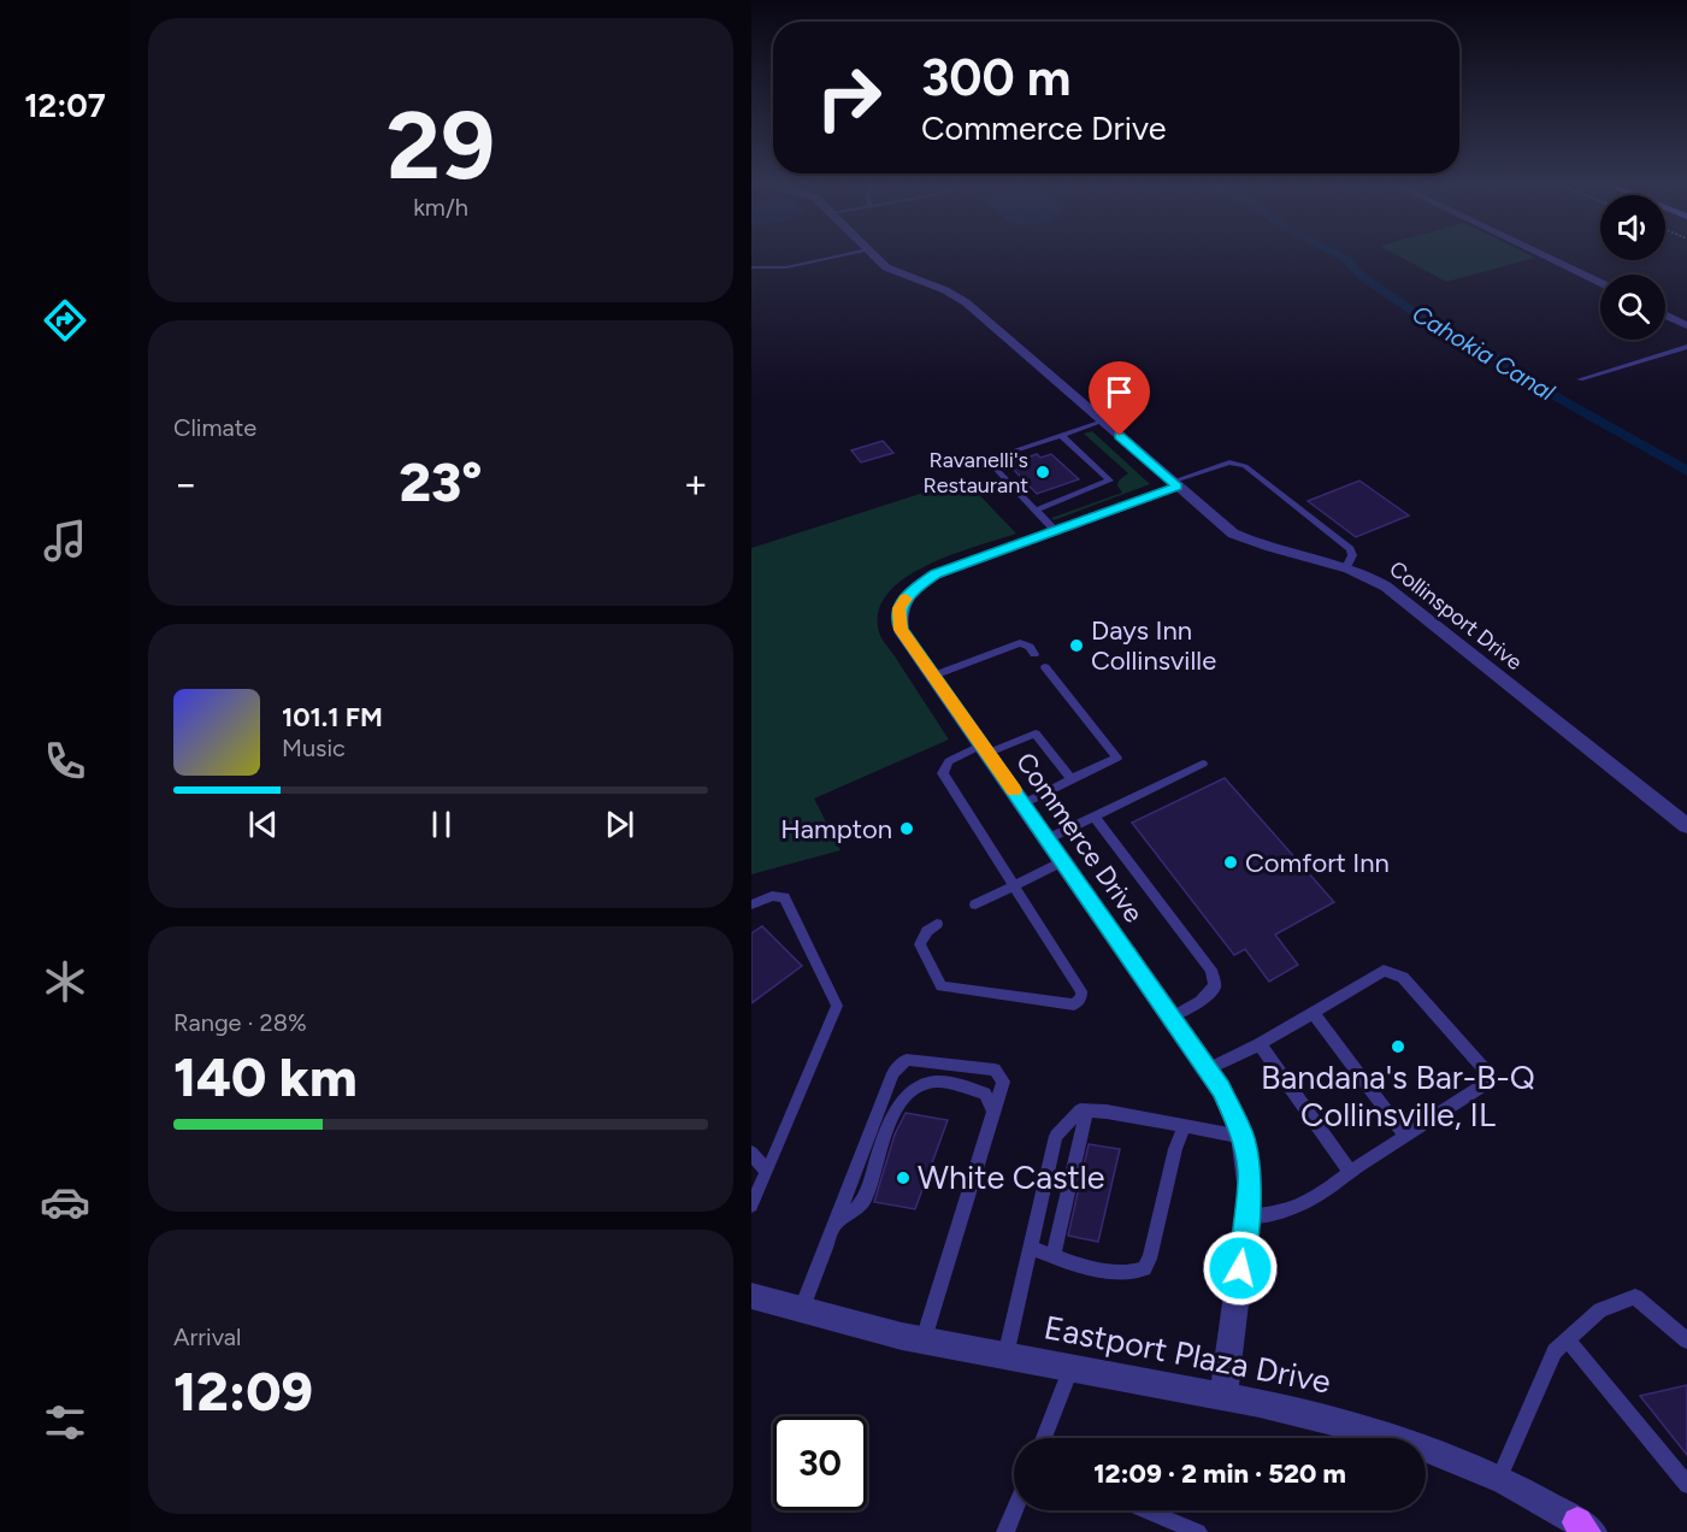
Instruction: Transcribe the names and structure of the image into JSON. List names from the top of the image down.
{
  "streets": {
    "street": ["Collinsport Drive", "Commerce Drive", "Eastport Plaza Drive"]
  },
  "crossings": [
    ["Collinsport Drive", "Commerce Drive"],
    ["Commerce Drive", "Eastport Plaza Drive"]
  ],
  "water": ["Cahokia Canal"],
  "places": [
    "Ravanelli's Restaurant",
    "Days Inn Collinsville",
    "Hampton",
    "Comfort Inn",
    "Bandana's Bar-B-Q Collinsville, IL",
    "White Castle"
  ],
  "page": {
    "tabs": "12:07",
    "tile": [
      ["29", "km/h"],
      "Climate",
      ["Range · 28%", "140 km"],
      ["Arrival", "12:09"]
    ],
    "turn": ["300 m", "Commerce Drive"],
    "heat": ["−", "23°", "+"],
    "song": ["101.1 FM", "Music"],
    "limit": "30",
    "trip": "12:09 · 2 min · 520 m"
  }
}
